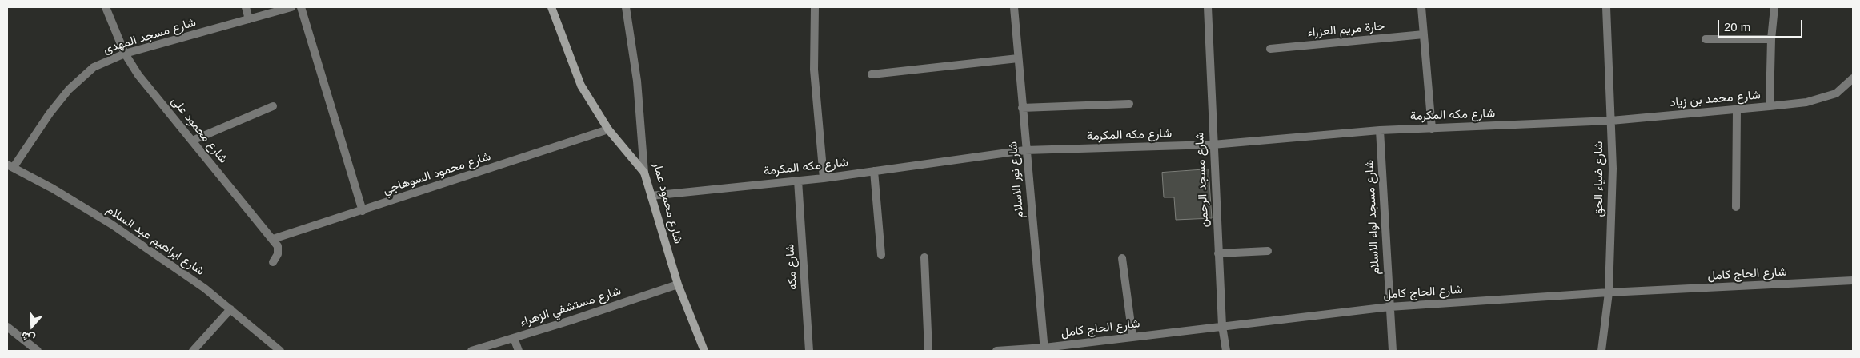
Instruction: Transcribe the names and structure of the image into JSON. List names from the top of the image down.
{
  "streets": {
    "street": [
      "حارة مريم العزراء",
      "شارع مسجد المهدى",
      "شارع محمد بن زياد",
      "شارع مكه المكرمة",
      "شارع محمود على",
      "شارع محمود السوهاجي",
      "شارع ضياء الحق",
      "شارع نور الاسلام",
      "شارع مسجد الرحمن",
      "شارع محمود عمار",
      "شارع مسجد لواء الاسلام",
      "شارع ابراهيم عبد السلام",
      "شارع مكه",
      "شارع الحاج كامل",
      "شارع مستشفي الزهراء"
    ]
  },
  "crossings": [
    ["شارع مسجد المهدى", "شارع محمود على"],
    ["شارع مسجد المهدى", "شارع ابراهيم عبد السلام"],
    ["شارع محمد بن زياد", "شارع مكه المكرمة"],
    ["شارع محمد بن زياد", "شارع ضياء الحق"],
    ["شارع مكه المكرمة", "شارع ضياء الحق"],
    ["شارع مكه المكرمة", "شارع نور الاسلام"],
    ["شارع مكه المكرمة", "شارع مسجد الرحمن"],
    ["شارع مكه المكرمة", "شارع محمود عمار"],
    ["شارع مكه المكرمة", "شارع مسجد لواء الاسلام"],
    ["شارع مكه المكرمة", "شارع مكه"],
    ["شارع محمود على", "شارع محمود السوهاجي"],
    ["شارع ضياء الحق", "شارع الحاج كامل"],
    ["شارع نور الاسلام", "شارع الحاج كامل"],
    ["شارع مسجد الرحمن", "شارع الحاج كامل"],
    ["شارع محمود عمار", "شارع مستشفي الزهراء"],
    ["شارع مسجد لواء الاسلام", "شارع الحاج كامل"]
  ],
  "scale_bar": "20 m",
  "north": "bottom"
}
